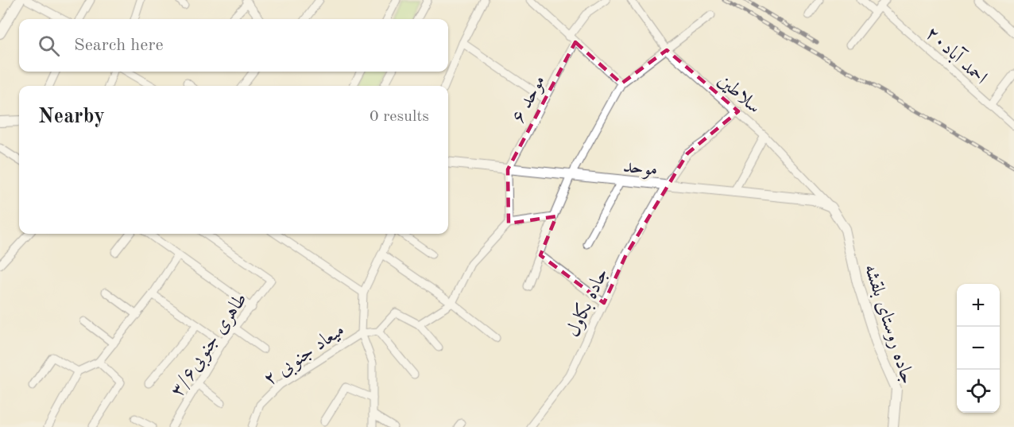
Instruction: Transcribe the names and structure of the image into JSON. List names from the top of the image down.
{
  "streets": {
    "street": [
      "احمد آباد۲۰",
      "سلاطین",
      "موحد ۶",
      "موحد",
      "جاده بکاول",
      "جاده روستای بلقشه",
      "طاهری جنوبی۳/۶",
      "میعاد جنوبی ۲"
    ]
  },
  "crossings": [
    ["سلاطین", "موحد"],
    ["سلاطین", "جاده بکاول"],
    ["سلاطین", "جاده روستای بلقشه"],
    ["موحد ۶", "موحد"],
    ["موحد", "جاده بکاول"],
    ["موحد", "جاده روستای بلقشه"]
  ],
  "page": {
    "search": "Search here",
    "heading": ["Nearby", "0 results"],
    "map_buttons": ["+", "−"]
  }
}
